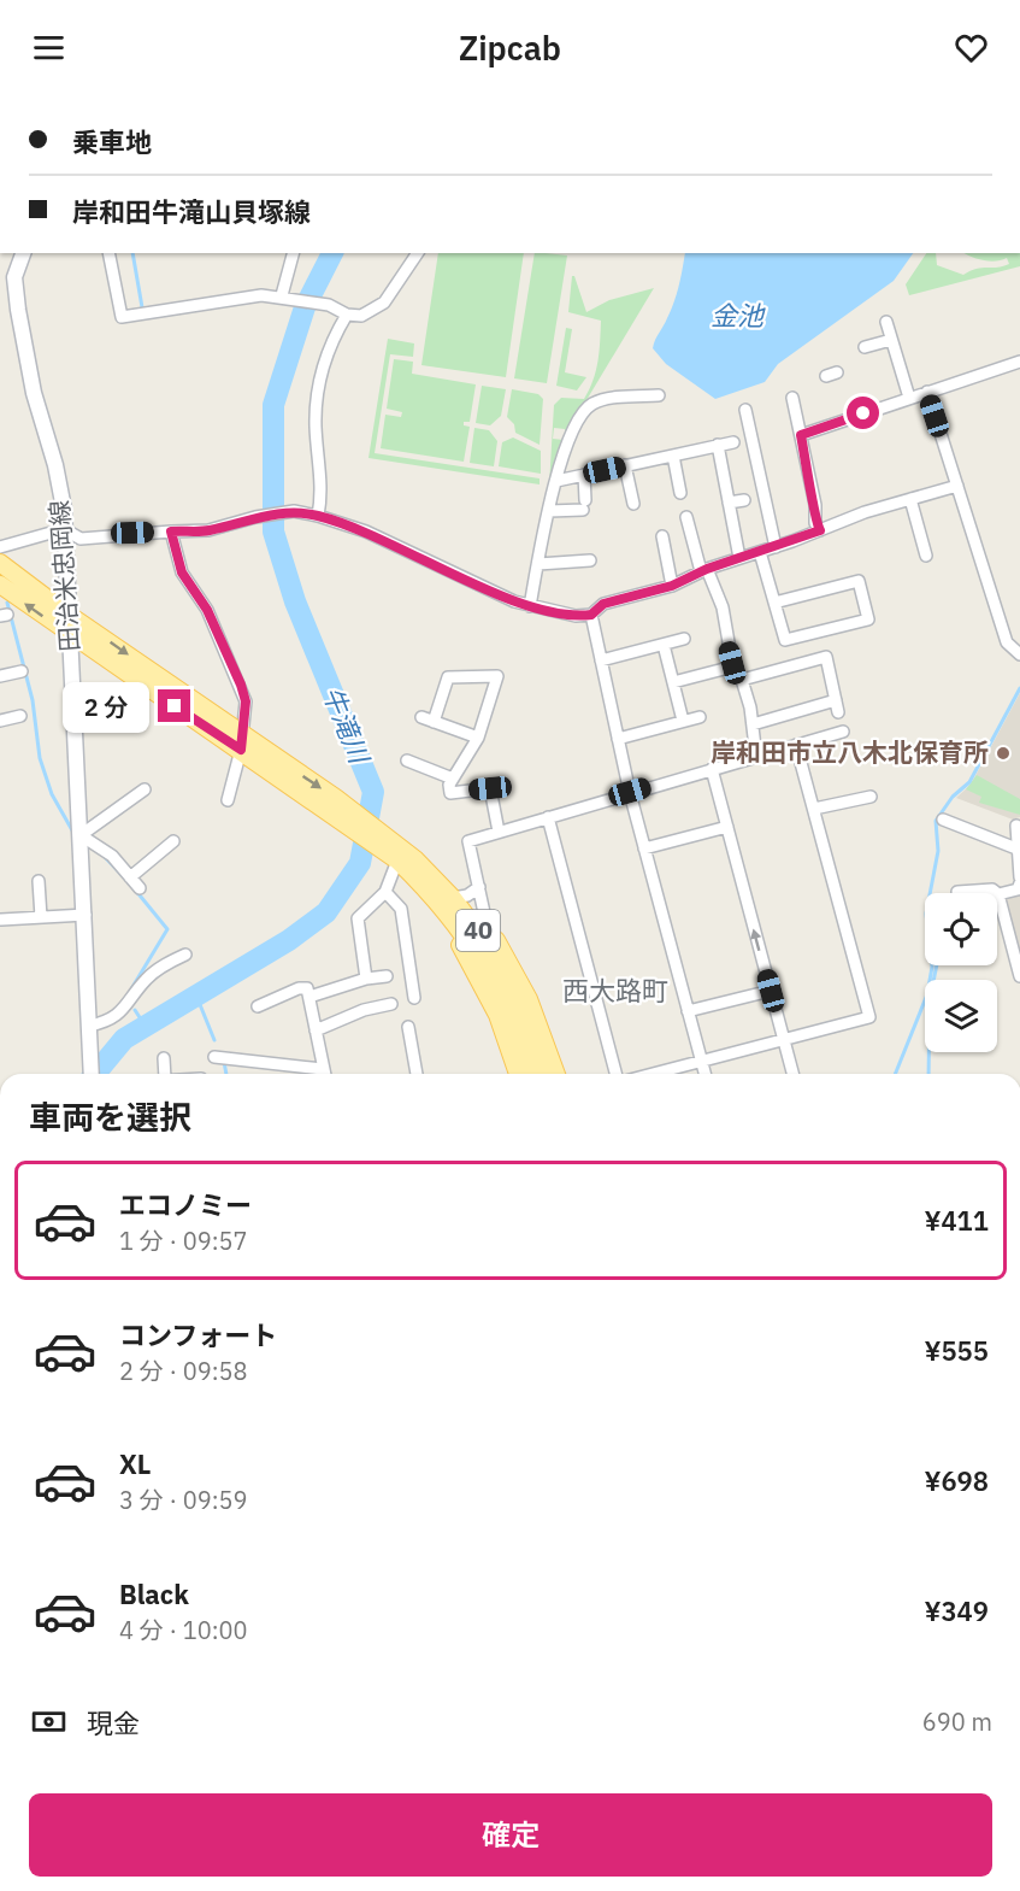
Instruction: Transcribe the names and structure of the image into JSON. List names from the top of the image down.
{
  "streets": {
    "main road": ["田治米忠岡線", "40"]
  },
  "crossings": [
    ["田治米忠岡線", "40"]
  ],
  "districts": ["西大路町"],
  "water": ["金池", "牛滝川"],
  "places": ["岸和田市立八木北保育所"],
  "page": {
    "header": "Zipcab",
    "banner": ["乗車地", "岸和田牛滝山貝塚線"],
    "bubble": "2 分",
    "heading": "車両を選択",
    "list": [
      {
        "name": "エコノミー",
        "note": "1 分 · 09:57",
        "value": "¥411"
      },
      {
        "name": "コンフォート",
        "note": "2 分 · 09:58",
        "value": "¥555"
      },
      {
        "name": "XL",
        "note": "3 分 · 09:59",
        "value": "¥698"
      },
      {
        "name": "Black",
        "note": "4 分 · 10:00",
        "value": "¥349"
      }
    ],
    "pay": ["現金", "690 m"],
    "buttons": "確定"
  }
}
